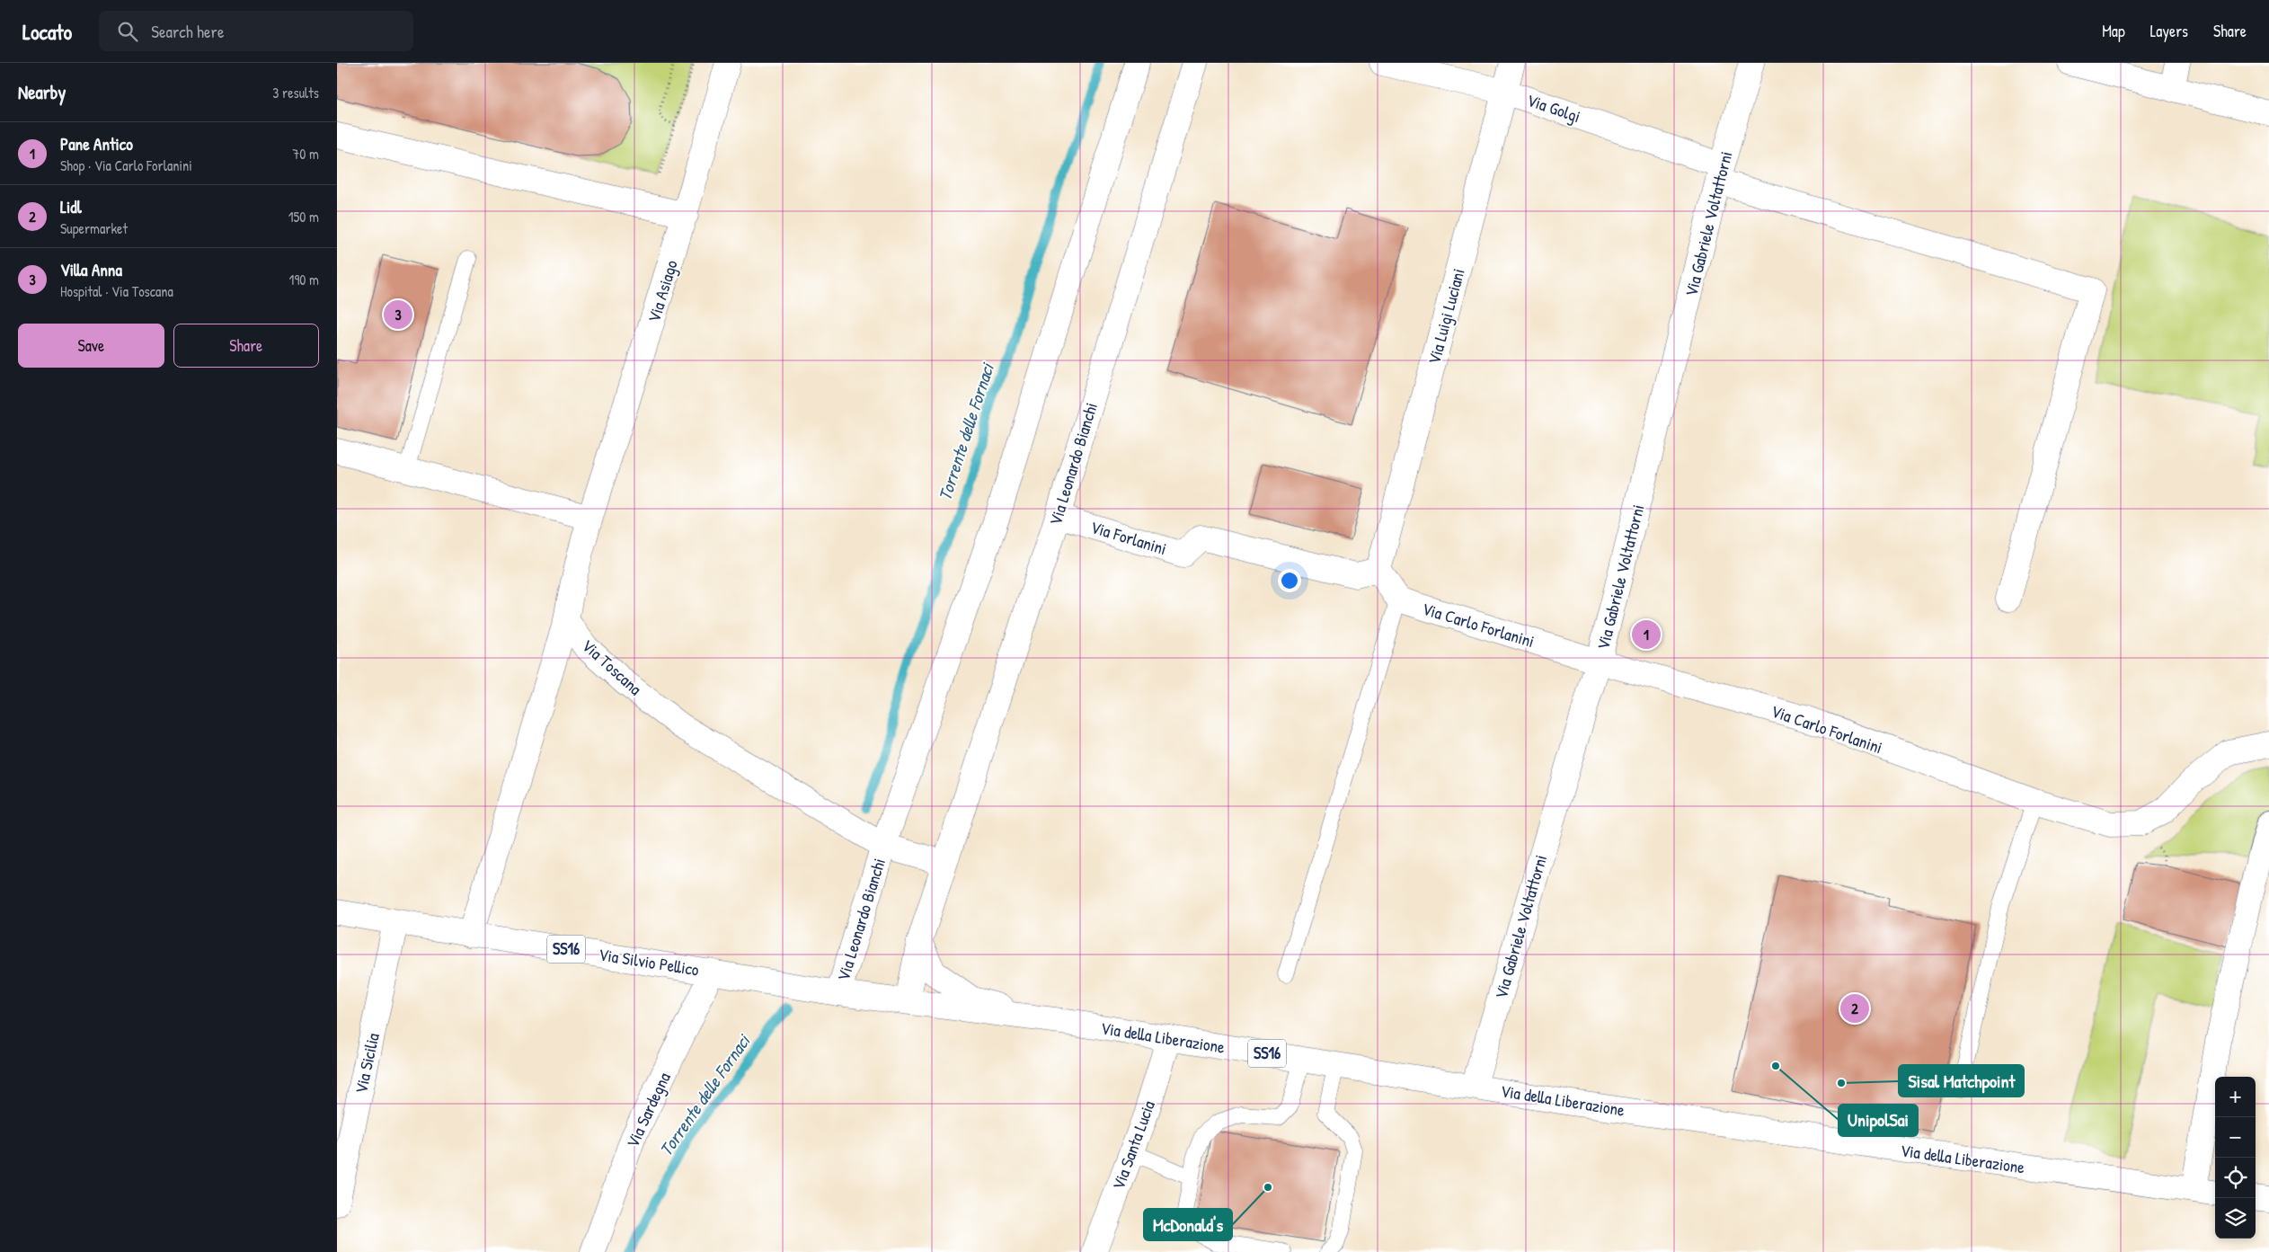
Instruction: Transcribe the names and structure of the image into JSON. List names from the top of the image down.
{
  "streets": {
    "street": [
      "Via Golgi",
      "Via Gabriele Voltattorni",
      "Via Asiago",
      "Via Luigi Luciani",
      "Via Leonardo Bianchi",
      "Via Forlanini",
      "Via Carlo Forlanini",
      "Via Toscana",
      "SS16",
      "Via Silvio Pellico",
      "Via della Liberazione",
      "Via Sicilia",
      "Via Sardegna",
      "Via Santa Lucia"
    ]
  },
  "crossings": [
    ["Via Golgi", "Via Gabriele Voltattorni"],
    ["Via Golgi", "Via Luigi Luciani"],
    ["Via Gabriele Voltattorni", "Via Carlo Forlanini"],
    ["Via Gabriele Voltattorni", "Via della Liberazione"],
    ["Via Luigi Luciani", "Via Forlanini"],
    ["Via Leonardo Bianchi", "Via Forlanini"],
    ["Via Leonardo Bianchi", "Via Toscana"],
    ["Via Leonardo Bianchi", "Via Silvio Pellico"],
    ["Via Leonardo Bianchi", "Via della Liberazione"],
    ["Via Silvio Pellico", "Via della Liberazione"],
    ["Via Silvio Pellico", "Via Sicilia"],
    ["Via Silvio Pellico", "Via Sardegna"],
    ["Via della Liberazione", "Via Santa Lucia"]
  ],
  "water": ["Torrente delle Fornaci"],
  "places": ["UnipolSai", "Sisal Matchpoint", "McDonald's"],
  "page": {
    "header": "Locato",
    "search": "Search here",
    "nav": ["Map", "Layers", "Share"],
    "heading": ["Nearby", "3 results"],
    "list": [
      {
        "mark": "1",
        "name": "Pane Antico",
        "note": "Shop · Via Carlo Forlanini",
        "value": "70 m"
      },
      {
        "mark": "2",
        "name": "Lidl",
        "note": "Supermarket",
        "value": "150 m"
      },
      {
        "mark": "3",
        "name": "Villa Anna",
        "note": "Hospital · Via Toscana",
        "value": "190 m"
      }
    ],
    "pins": ["3", "1", "2"],
    "buttons": ["Save", "Share"],
    "map_buttons": ["+", "−"]
  }
}
